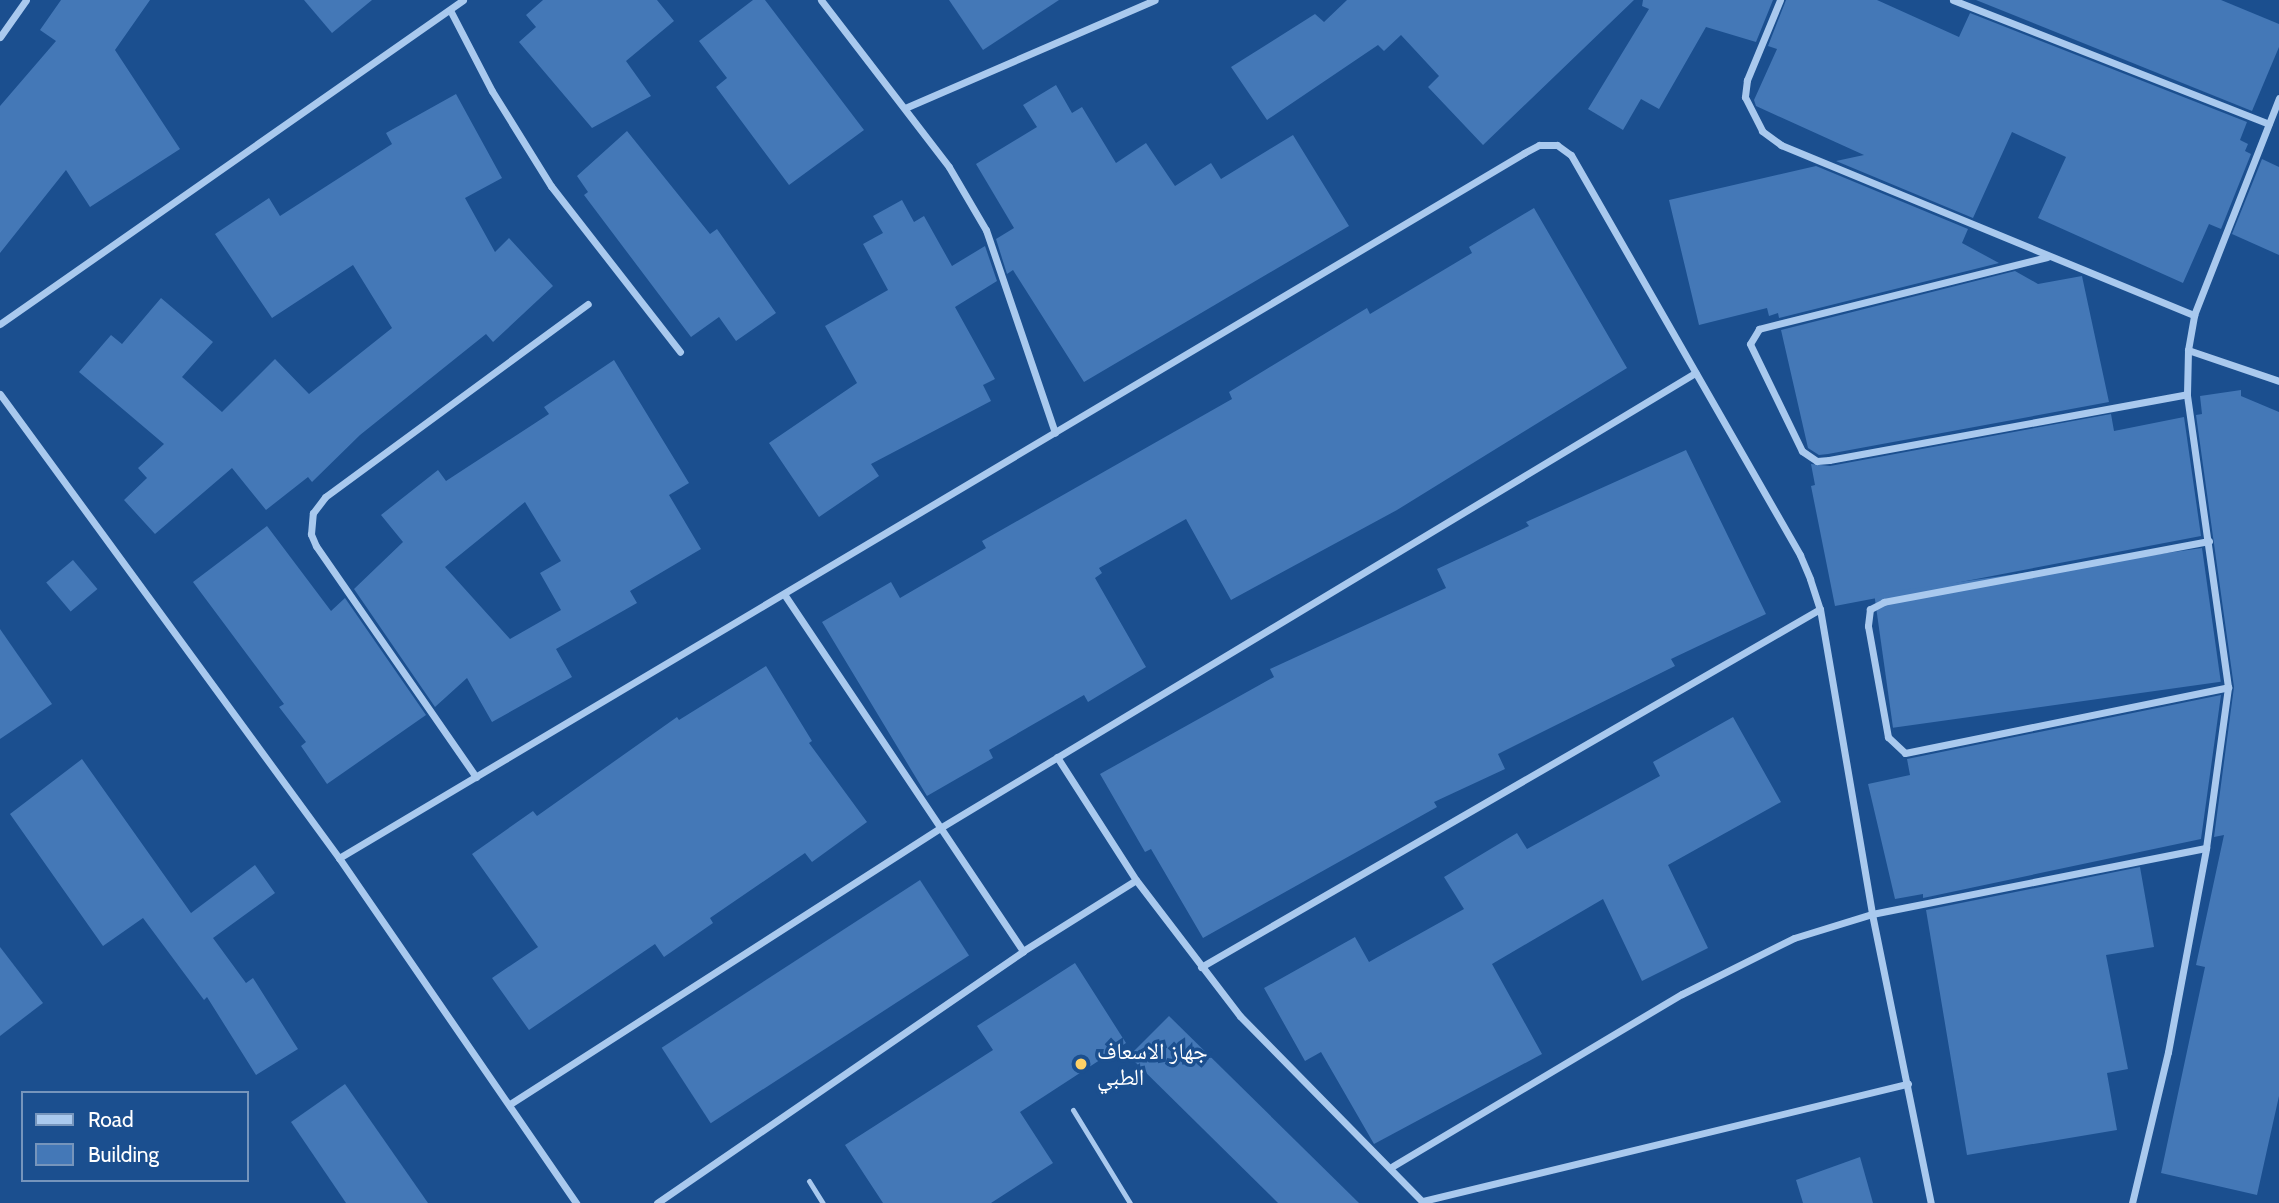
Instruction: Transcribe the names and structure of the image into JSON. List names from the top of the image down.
{
  "places": ["جهاز الاسعاف الطبي"],
  "legend": ["Road", "Building"]
}
